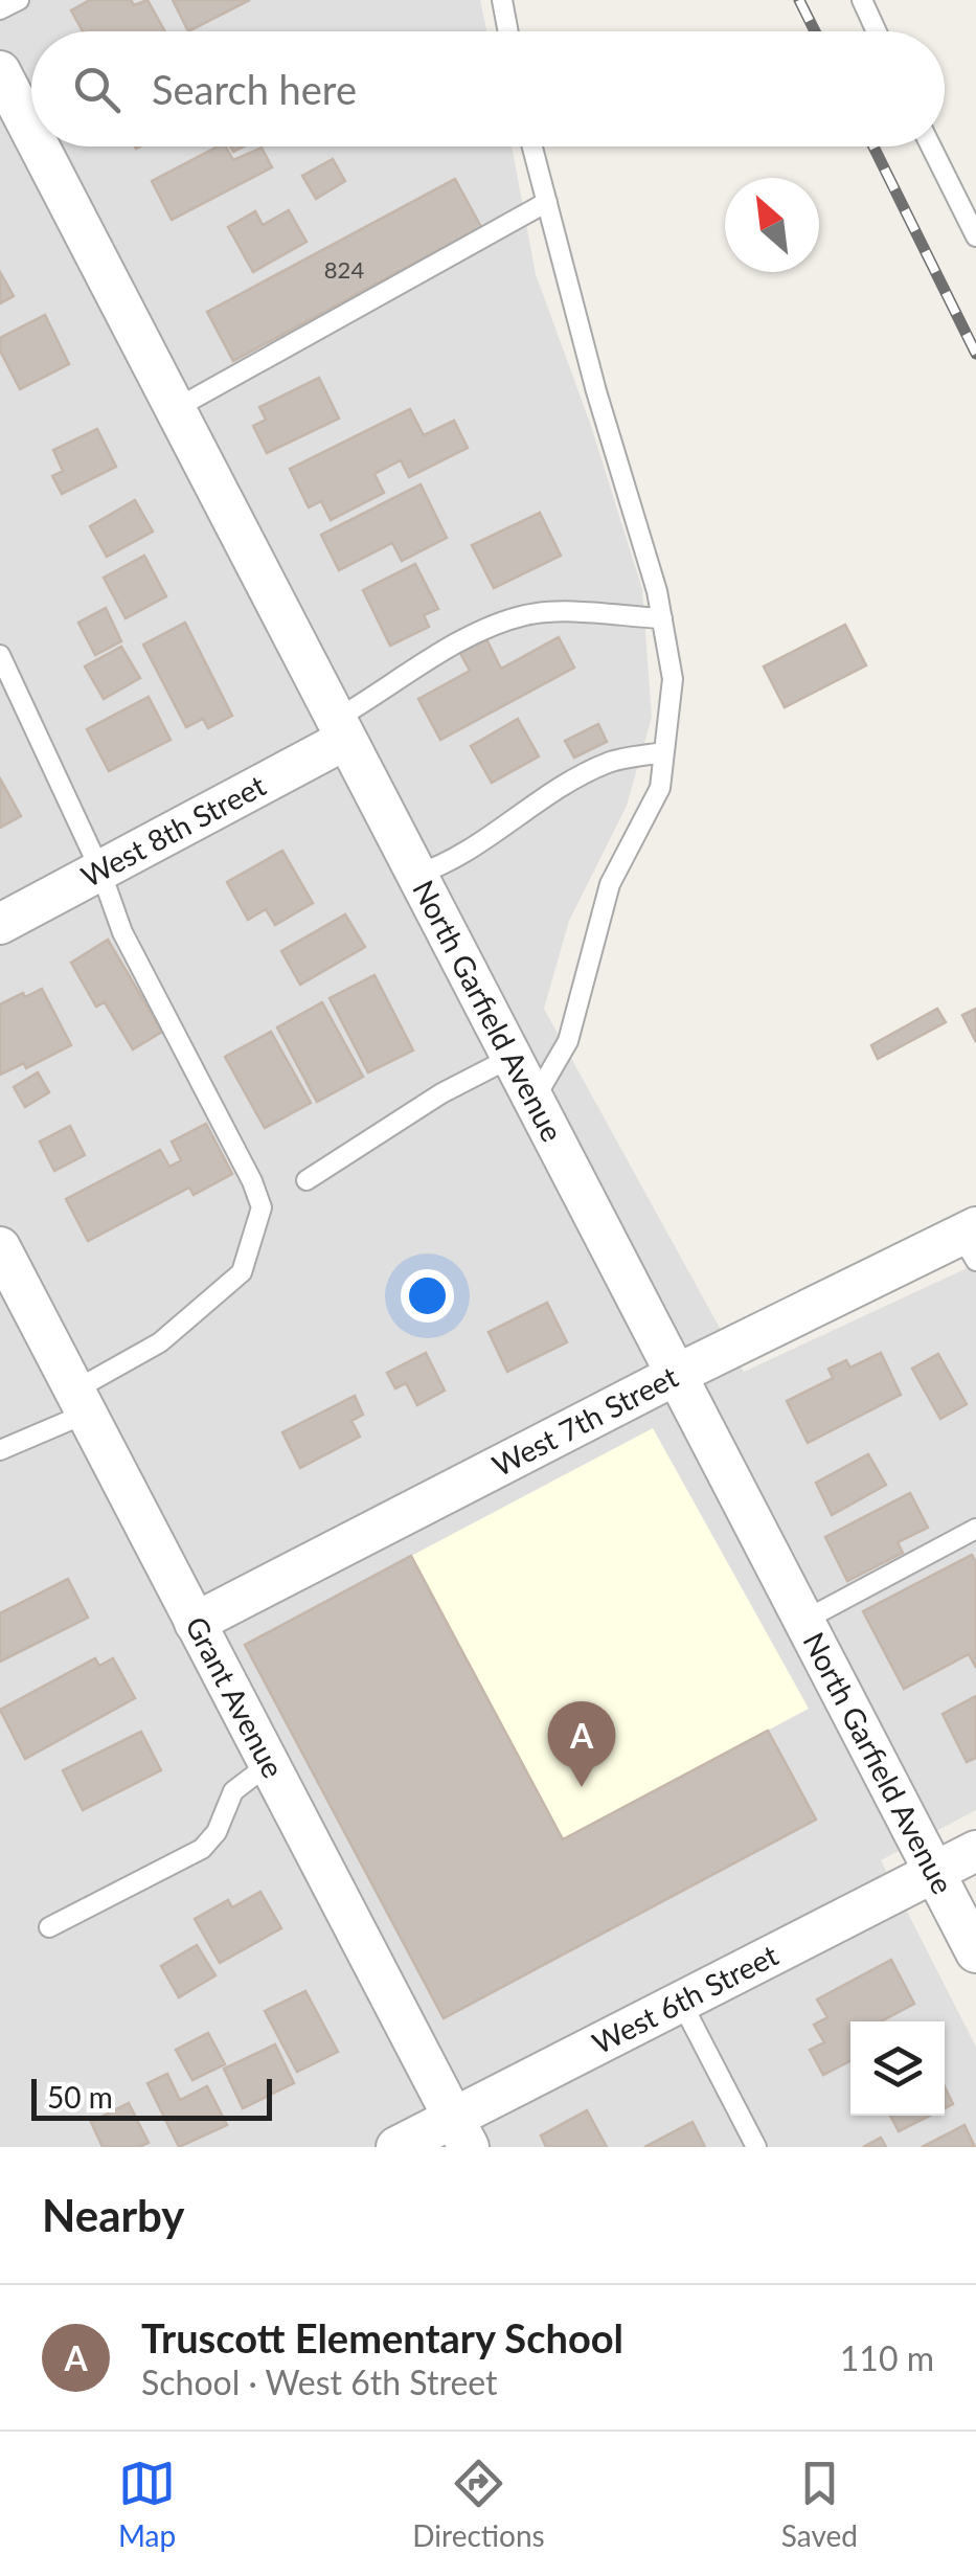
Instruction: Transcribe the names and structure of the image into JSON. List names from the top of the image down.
{
  "streets": {
    "street": [
      "West 8th Street",
      "North Garfield Avenue",
      "West 7th Street",
      "Grant Avenue",
      "West 6th Street"
    ]
  },
  "crossings": [
    ["West 8th Street", "North Garfield Avenue"],
    ["North Garfield Avenue", "West 7th Street"],
    ["North Garfield Avenue", "West 6th Street"],
    ["West 7th Street", "Grant Avenue"],
    ["Grant Avenue", "West 6th Street"]
  ],
  "house_numbers": ["824"],
  "scale_bar": "50 m",
  "north": "top left",
  "page": {
    "search": "Search here",
    "pins": "A",
    "scale": "50 m",
    "heading": "Nearby",
    "list": [
      {
        "mark": "A",
        "name": "Truscott Elementary School",
        "note": "School · West 6th Street",
        "value": "110 m"
      }
    ],
    "nav": ["Map", "Directions", "Saved"]
  }
}
